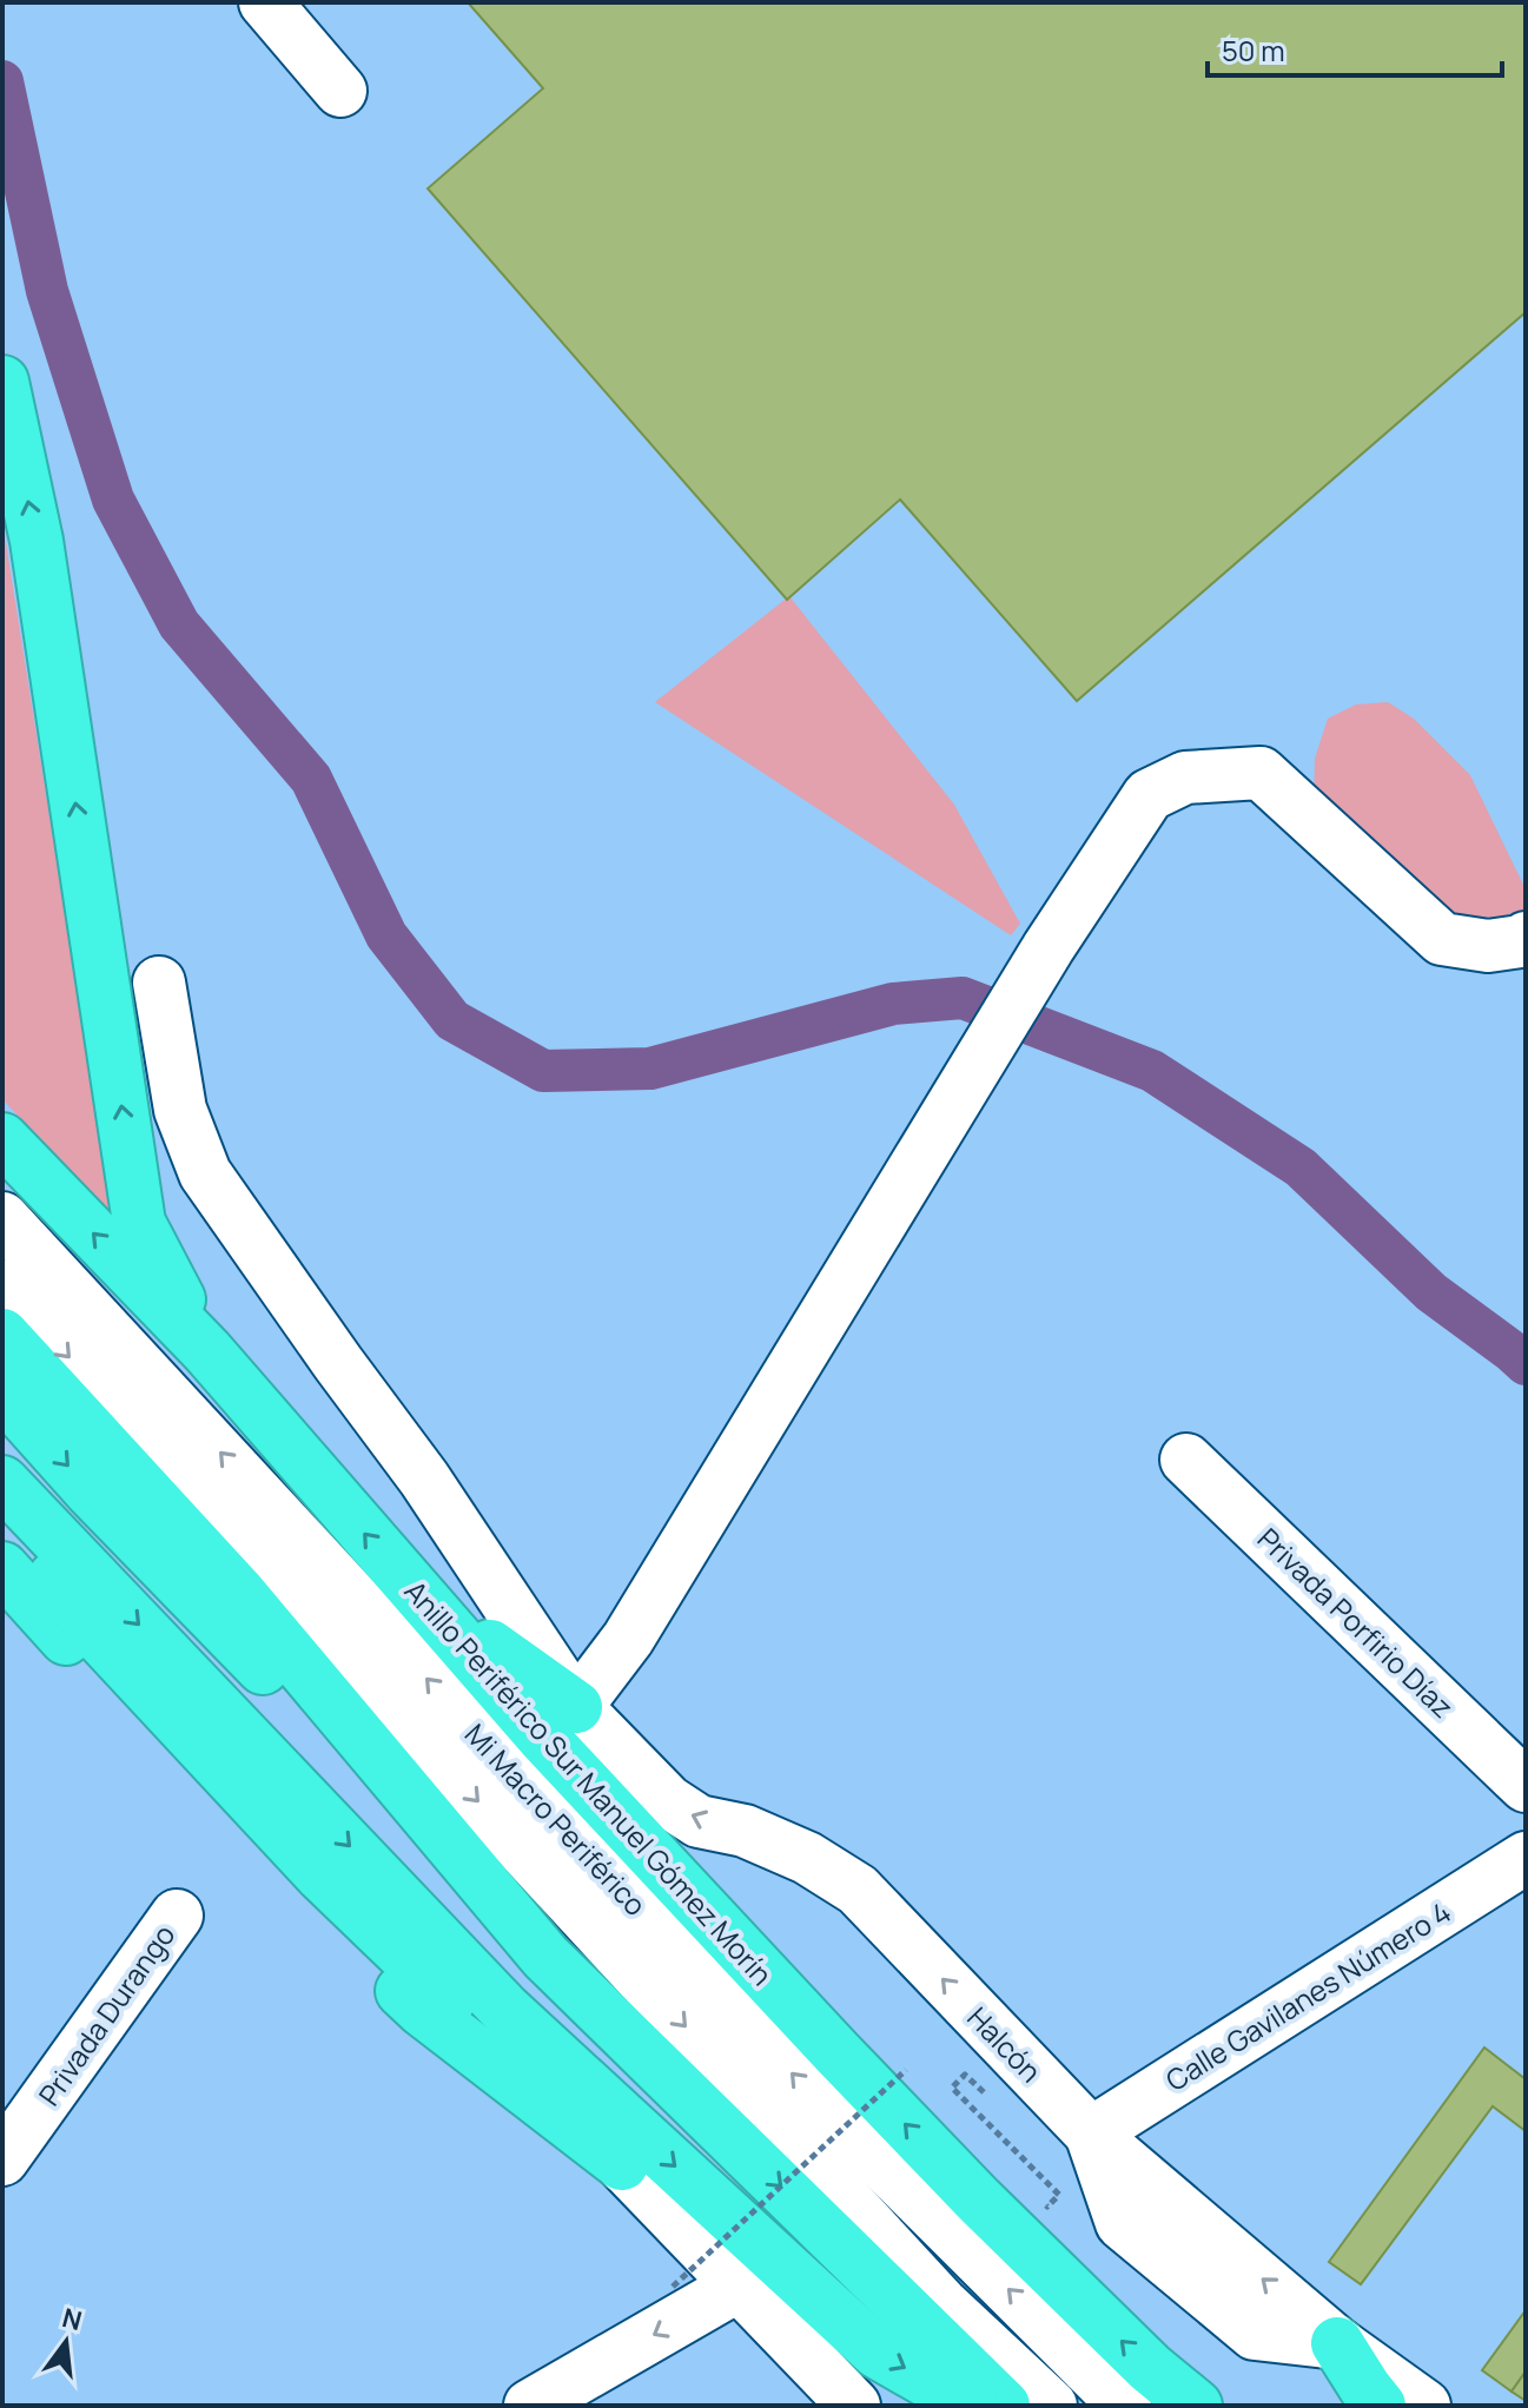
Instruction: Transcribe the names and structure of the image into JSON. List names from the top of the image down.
{
  "streets": {
    "highway": ["Anillo Periférico Sur Manuel Gómez Morín"],
    "street": [
      "Privada Porfirio Díaz",
      "Mi Macro Periférico",
      "Calle Gavilanes Número 4",
      "Privada Durango",
      "Halcón"
    ]
  },
  "crossings": [
    ["Anillo Periférico Sur Manuel Gómez Morín", "Halcón"],
    ["Calle Gavilanes Número 4", "Halcón"]
  ],
  "scale_bar": "50 m",
  "north": "top"
}
